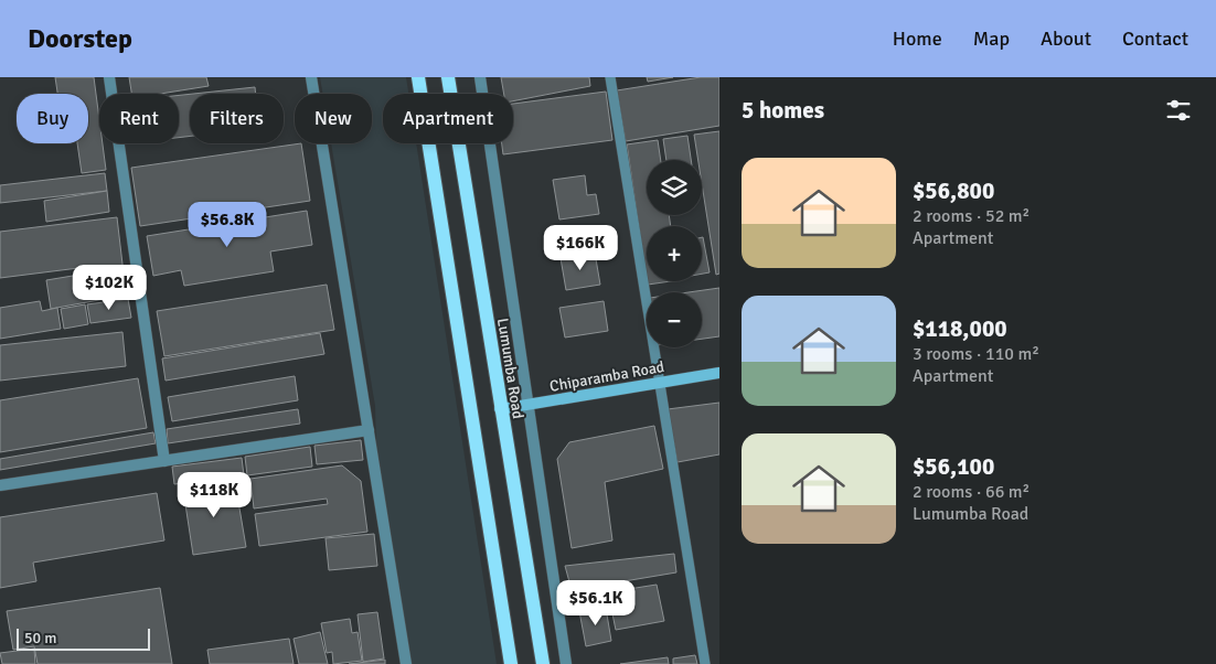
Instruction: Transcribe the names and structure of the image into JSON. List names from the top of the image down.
{
  "streets": {
    "main road": ["Lumumba Road"],
    "street": ["Chiparamba Road"]
  },
  "crossings": [
    ["Lumumba Road", "Chiparamba Road"]
  ],
  "scale_bar": "50 m",
  "page": {
    "header": "Doorstep",
    "nav": [
      "Home",
      "Map",
      "About",
      "Contact"
    ],
    "heading": "5 homes",
    "chip": [
      "Buy",
      "Rent",
      "Filters",
      "New",
      "Apartment"
    ],
    "list": [
      {
        "name": "$56,800",
        "note": "2 rooms · 52 m² · Apartment"
      },
      {
        "name": "$118,000",
        "note": "3 rooms · 110 m² · Apartment"
      },
      {
        "name": "$56,100",
        "note": "2 rooms · 66 m² · Lumumba Road"
      }
    ],
    "map_buttons": ["+", "−"],
    "price": [
      "$56.8K",
      "$166K",
      "$102K",
      "$118K",
      "$56.1K"
    ],
    "scale": "50 m"
  }
}
